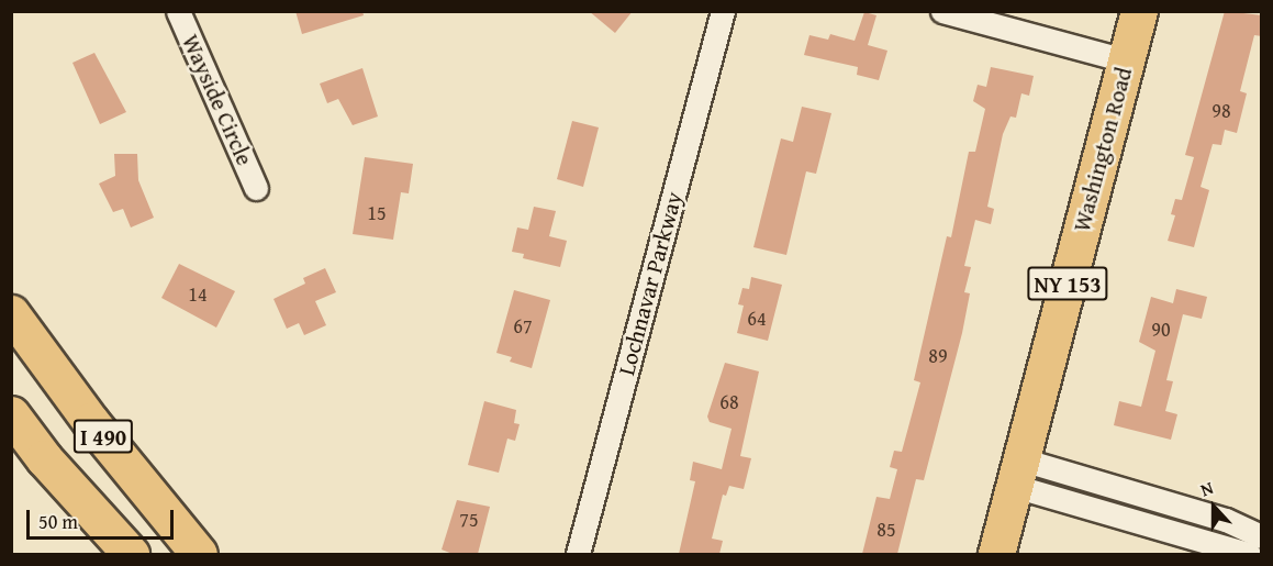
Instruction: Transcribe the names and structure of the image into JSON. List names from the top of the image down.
{
  "streets": {
    "main road": ["Washington Road", "NY 153", "I 490"],
    "street": ["Wayside Circle", "Lochnavar Parkway"]
  },
  "house_numbers": [
    "98",
    "15",
    "14",
    "64",
    "67",
    "90",
    "89",
    "68",
    "75",
    "85"
  ],
  "scale_bar": "50 m",
  "north": "top"
}
